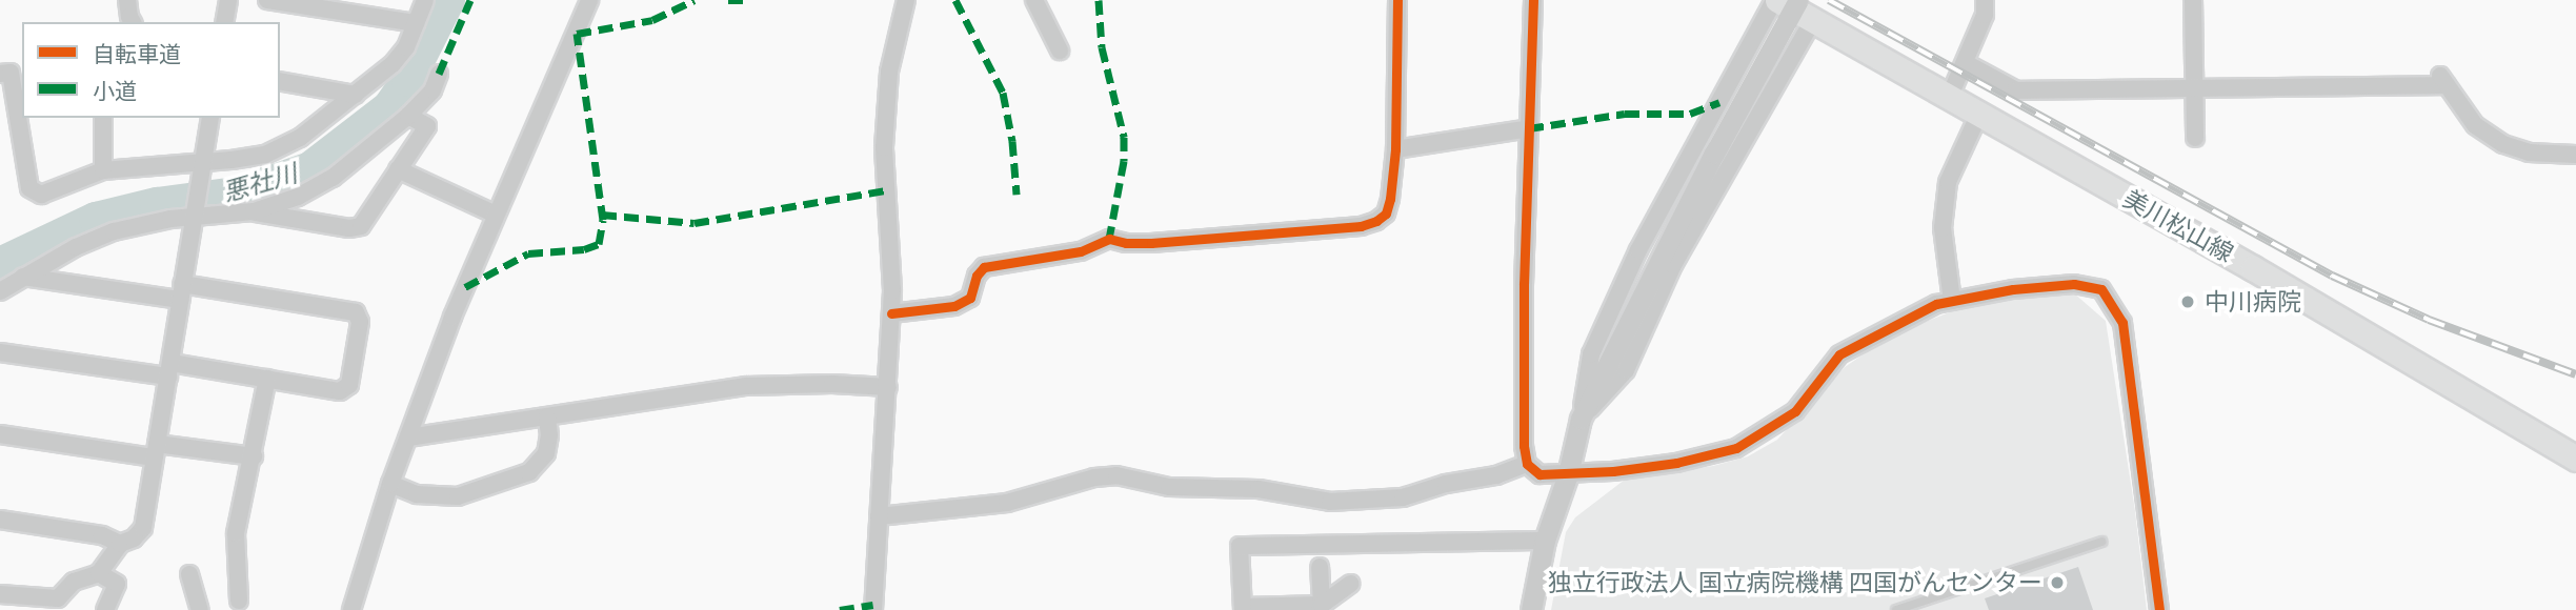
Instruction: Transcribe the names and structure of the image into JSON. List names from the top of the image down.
{
  "streets": {
    "main road": ["美川松山線"]
  },
  "water": ["悪社川"],
  "places": ["中川病院", "独立行政法人 国立病院機構 四国がんセンター"],
  "legend": ["自転車道", "小道"]
}
